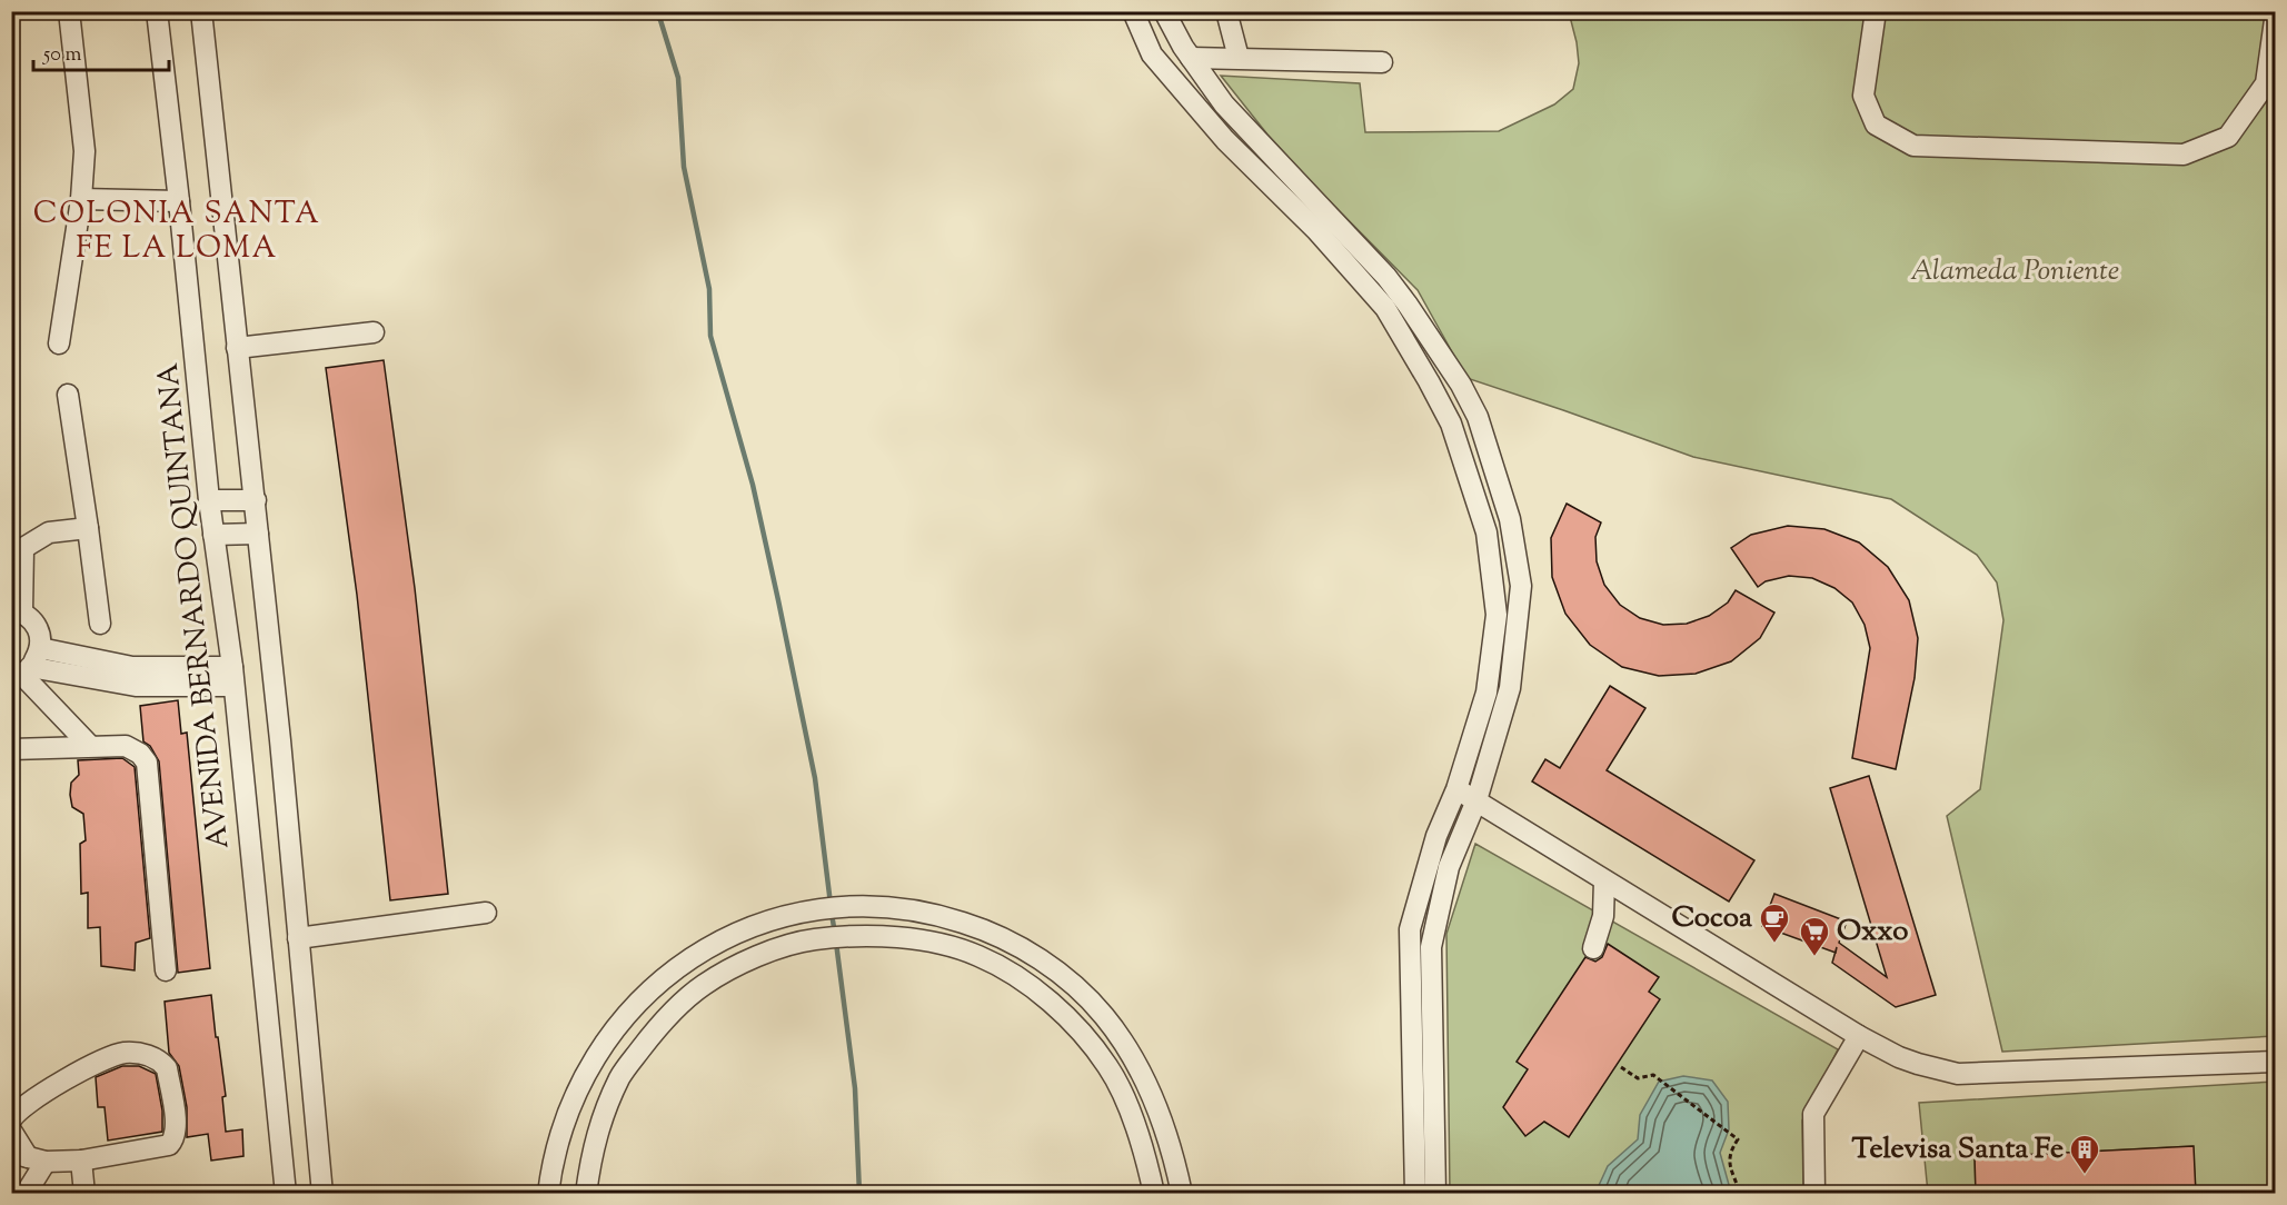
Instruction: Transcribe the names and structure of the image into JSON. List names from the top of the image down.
{
  "streets": {
    "street": ["AVENIDA BERNARDO QUINTANA"]
  },
  "districts": ["COLONIA SANTA FE LA LOMA"],
  "parks": ["Alameda Poniente"],
  "places": {
    "cafe": ["Cocoa"],
    "supermarket": ["Oxxo"],
    "building": ["Televisa Santa Fe"]
  },
  "scale_bar": "50 m"
}
